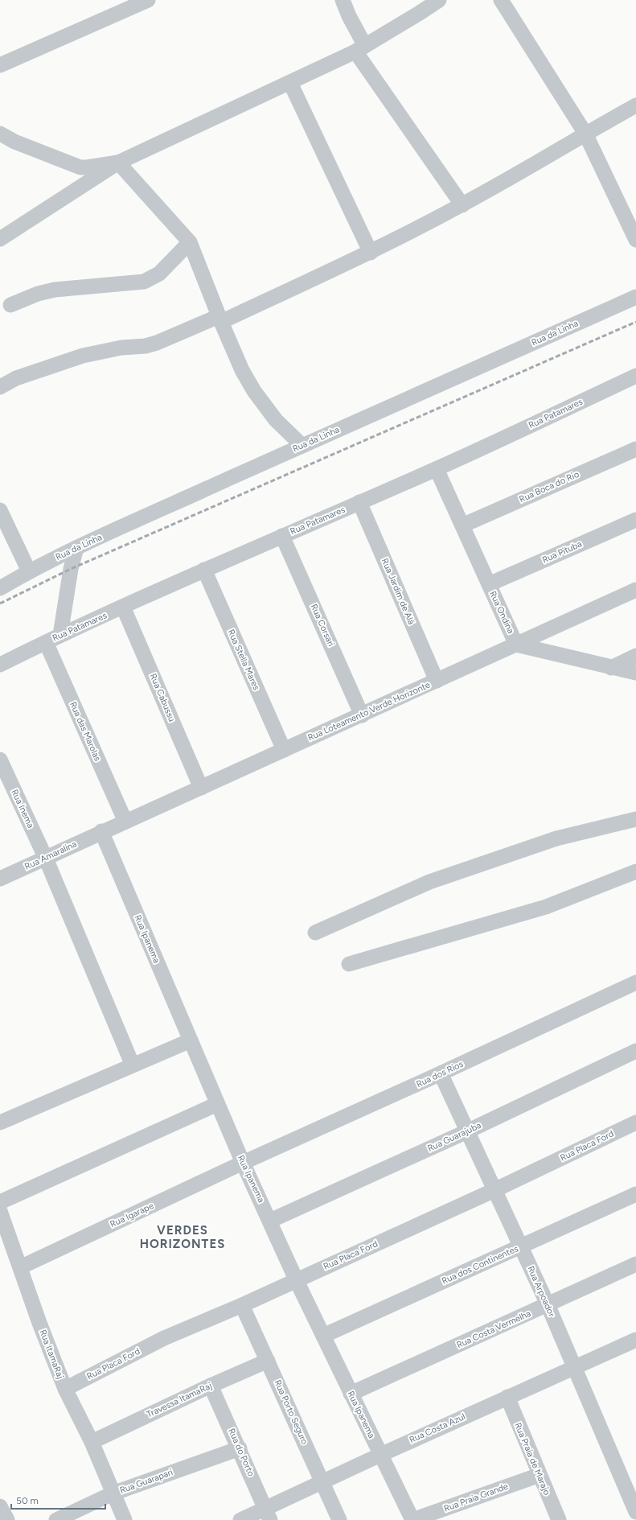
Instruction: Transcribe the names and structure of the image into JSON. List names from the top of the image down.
{
  "streets": {
    "street": [
      "Rua da Linha",
      "Rua Patamares",
      "Rua Boca do Rio",
      "Rua Pituba",
      "Rua Jardim de Alá",
      "Rua Ondina",
      "Rua Corsari",
      "Rua Stella Mares",
      "Rua Cabussu",
      "Rua Loteamento Verde Horizonte",
      "Rua das Marolas",
      "Rua Inema",
      "Rua Amaralina",
      "Rua Ipanema",
      "Rua dos Rios",
      "Rua Guarajuba",
      "Rua Placa Ford",
      "Rua Igarape",
      "Rua dos Continentes",
      "Rua Arpoador",
      "Rua Costa Vermelha",
      "Rua ItamaRaj",
      "Travessa ItamaRaj",
      "Rua Porto Seguro",
      "Rua Costa Azul",
      "Rua do Porto",
      "Rua Praia de Marajo",
      "Rua Guarapari",
      "Rua Praia Grande"
    ]
  },
  "crossings": [
    ["Rua Patamares", "Rua Jardim de Alá"],
    ["Rua Patamares", "Rua Ondina"],
    ["Rua Patamares", "Rua Corsari"],
    ["Rua Patamares", "Rua Stella Mares"],
    ["Rua Patamares", "Rua Cabussu"],
    ["Rua Patamares", "Rua das Marolas"],
    ["Rua Boca do Rio", "Rua Ondina"],
    ["Rua Pituba", "Rua Ondina"],
    ["Rua Jardim de Alá", "Rua Loteamento Verde Horizonte"],
    ["Rua Ondina", "Rua Loteamento Verde Horizonte"],
    ["Rua Corsari", "Rua Loteamento Verde Horizonte"],
    ["Rua Stella Mares", "Rua Loteamento Verde Horizonte"],
    ["Rua Cabussu", "Rua Loteamento Verde Horizonte"],
    ["Rua Loteamento Verde Horizonte", "Rua das Marolas"],
    ["Rua Loteamento Verde Horizonte", "Rua Amaralina"],
    ["Rua Loteamento Verde Horizonte", "Rua Ipanema"],
    ["Rua Inema", "Rua Amaralina"],
    ["Rua Amaralina", "Rua Ipanema"],
    ["Rua Ipanema", "Rua dos Rios"],
    ["Rua Ipanema", "Rua Guarajuba"],
    ["Rua Ipanema", "Rua Placa Ford"],
    ["Rua Ipanema", "Rua Igarape"],
    ["Rua Ipanema", "Rua dos Continentes"],
    ["Rua Ipanema", "Rua Costa Vermelha"],
    ["Rua Ipanema", "Rua Costa Azul"],
    ["Rua Ipanema", "Rua Praia Grande"],
    ["Rua dos Rios", "Rua Igarape"],
    ["Rua dos Rios", "Rua Arpoador"],
    ["Rua Guarajuba", "Rua Arpoador"],
    ["Rua Placa Ford", "Rua Arpoador"],
    ["Rua Placa Ford", "Rua ItamaRaj"],
    ["Rua Placa Ford", "Rua Porto Seguro"],
    ["Rua Igarape", "Rua ItamaRaj"],
    ["Rua dos Continentes", "Rua Arpoador"],
    ["Rua Arpoador", "Rua Costa Vermelha"],
    ["Rua Arpoador", "Rua Costa Azul"],
    ["Rua ItamaRaj", "Travessa ItamaRaj"],
    ["Rua ItamaRaj", "Rua Guarapari"],
    ["Travessa ItamaRaj", "Rua Porto Seguro"],
    ["Travessa ItamaRaj", "Rua do Porto"],
    ["Rua Porto Seguro", "Rua Costa Azul"],
    ["Rua Costa Azul", "Rua do Porto"],
    ["Rua Costa Azul", "Rua Praia de Marajo"],
    ["Rua do Porto", "Rua Guarapari"],
    ["Rua Praia de Marajo", "Rua Praia Grande"]
  ],
  "districts": ["VERDES HORIZONTES"],
  "scale_bar": "50 m"
}
